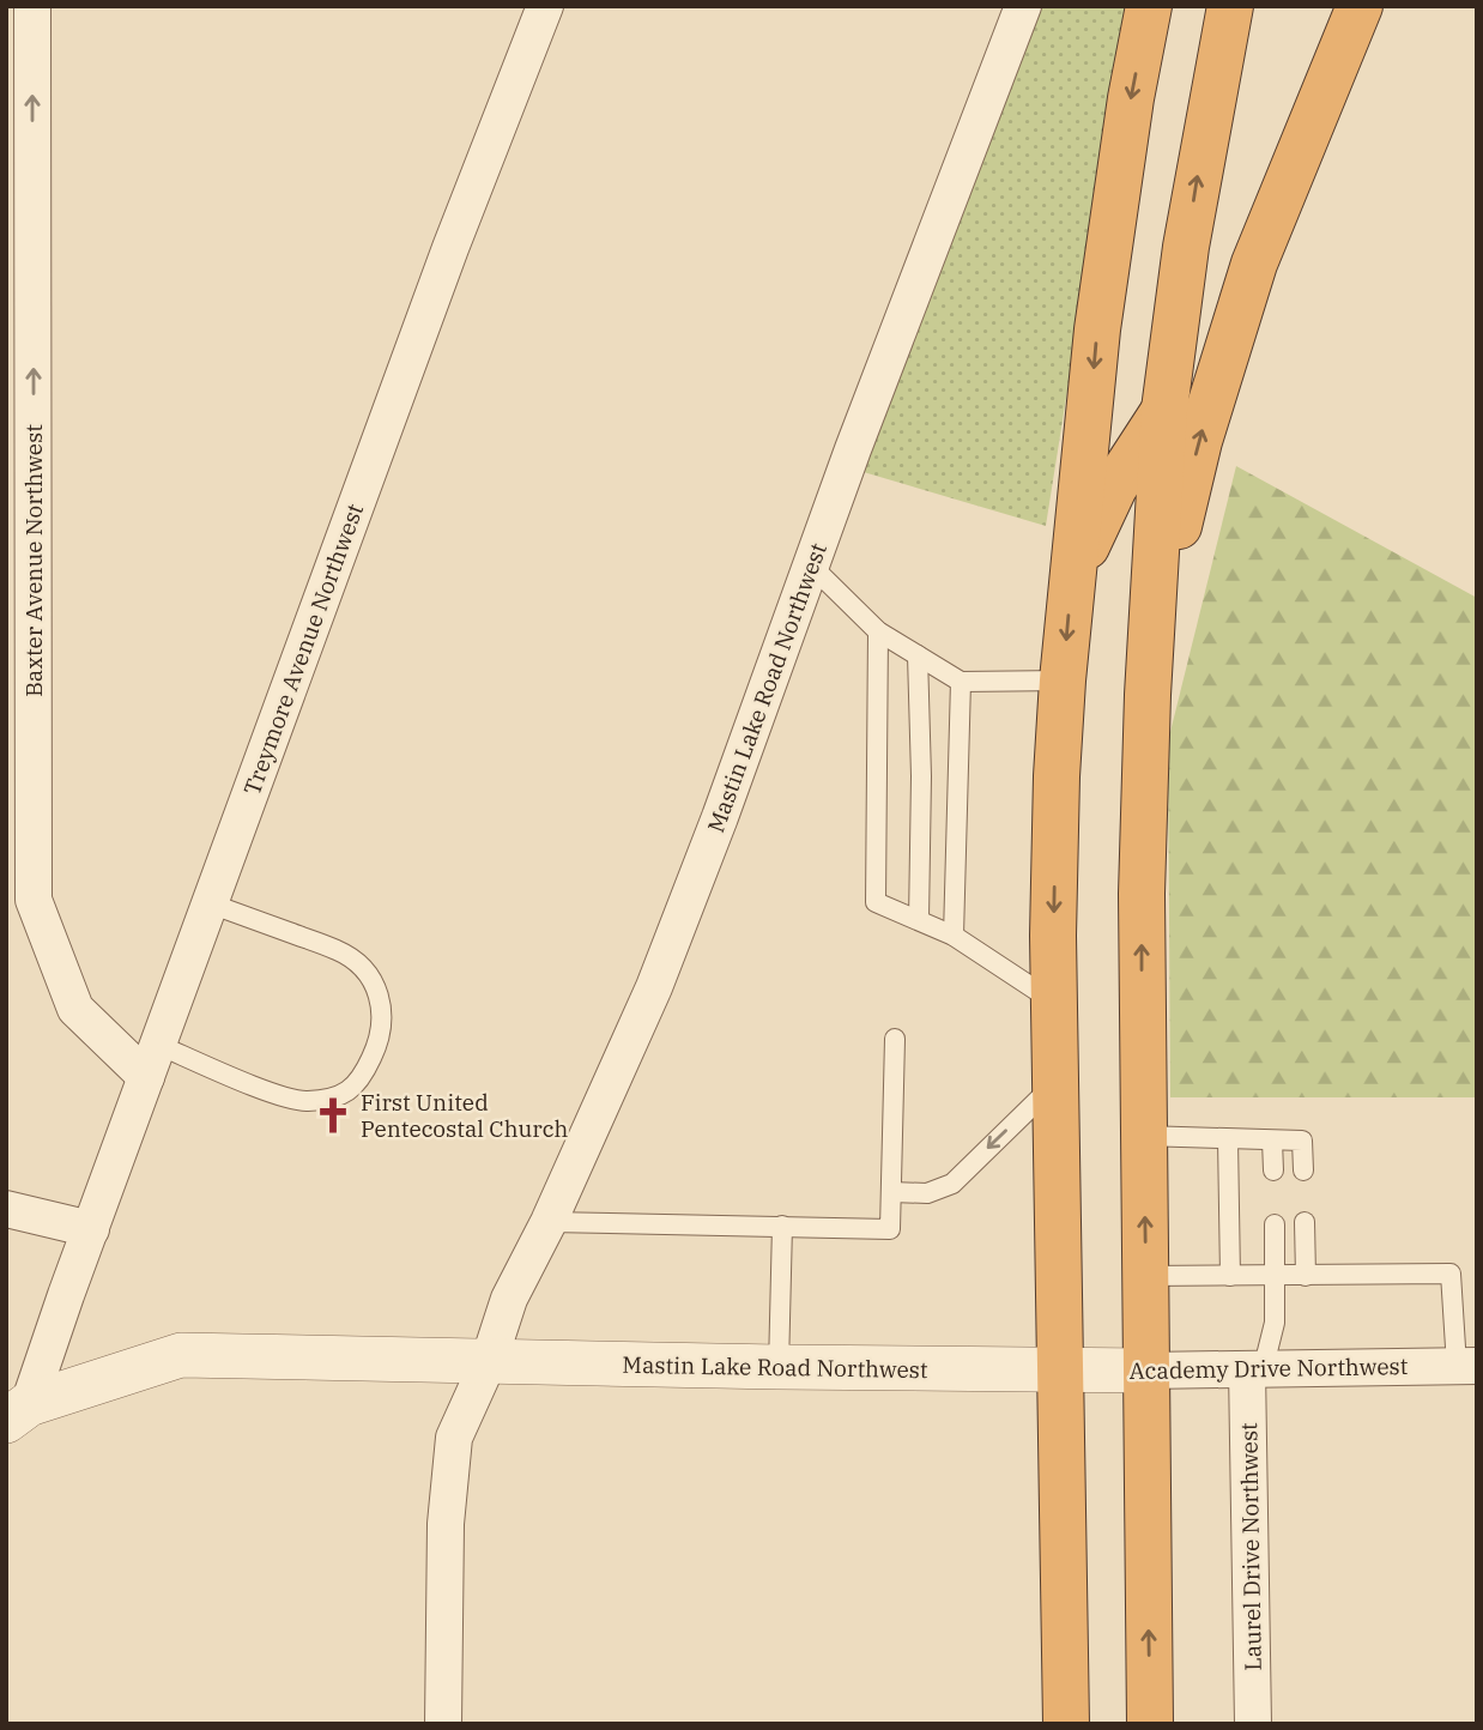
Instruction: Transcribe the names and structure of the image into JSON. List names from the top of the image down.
{
  "streets": {
    "street": [
      "Baxter Avenue Northwest",
      "Treymore Avenue Northwest",
      "Mastin Lake Road Northwest",
      "Academy Drive Northwest",
      "Laurel Drive Northwest"
    ]
  },
  "crossings": [
    ["Baxter Avenue Northwest", "Treymore Avenue Northwest"],
    ["Treymore Avenue Northwest", "Mastin Lake Road Northwest"],
    ["Mastin Lake Road Northwest", "Academy Drive Northwest"],
    ["Academy Drive Northwest", "Laurel Drive Northwest"]
  ],
  "one_way": ["Baxter Avenue Northwest"],
  "places": {
    "church": ["First United Pentecostal Church"]
  }
}
